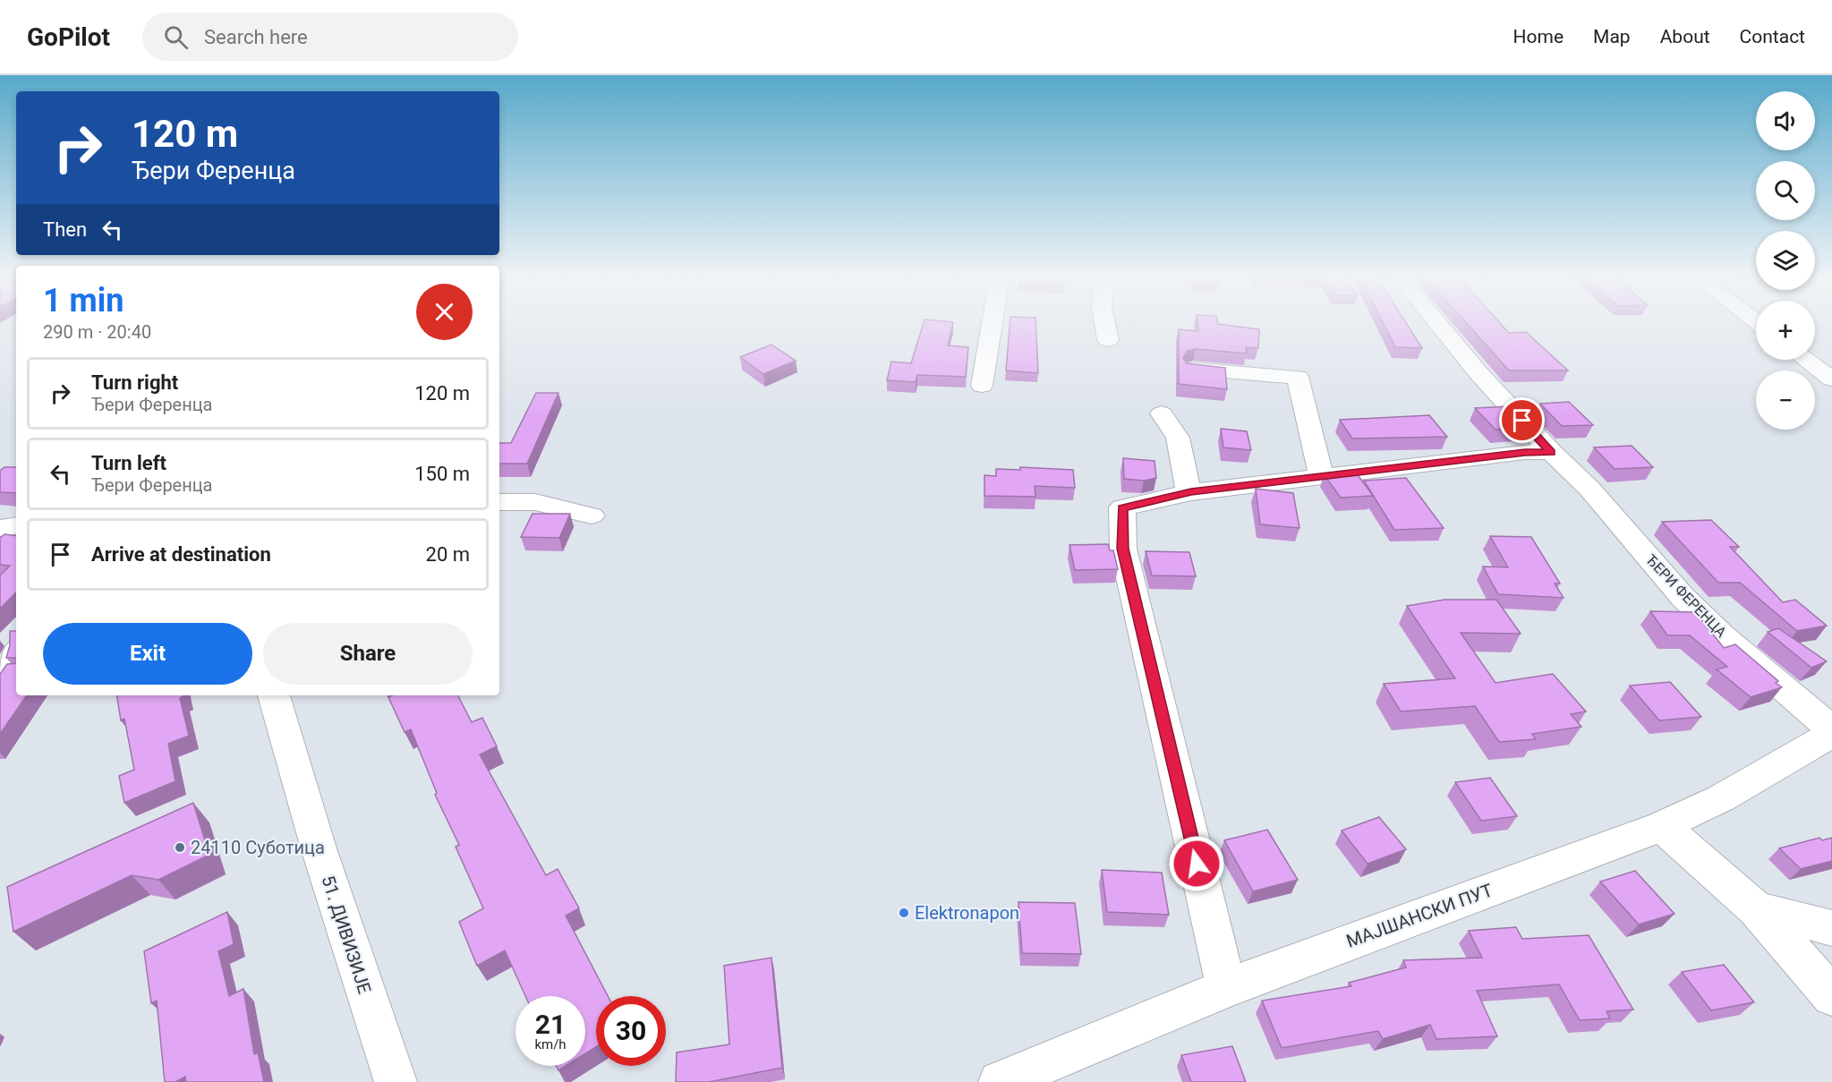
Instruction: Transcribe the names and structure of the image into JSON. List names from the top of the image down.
{
  "streets": {
    "street": ["ЂЕРИ ФЕРЕНЦА", "МАЈШАНСКИ ПУТ", "51. ДИВИЗИЈЕ"]
  },
  "places": ["24110 Суботица", "Elektronapon"],
  "page": {
    "header": "GoPilot",
    "search": "Search here",
    "nav": [
      "Home",
      "Map",
      "About",
      "Contact"
    ],
    "map_buttons": ["+", "−"],
    "turn": ["120 m", "Ђери Ференца"],
    "then": "Then",
    "heading": ["1 min", "290 m · 20:40"],
    "list": [
      {
        "name": "Turn right",
        "note": "Ђери Ференца",
        "value": "120 m"
      },
      {
        "name": "Turn left",
        "note": "Ђери Ференца",
        "value": "150 m"
      },
      {
        "name": "Arrive at destination",
        "value": "20 m"
      }
    ],
    "buttons": ["Exit", "Share"],
    "speed": "21 km/h",
    "limit": "30"
  }
}
